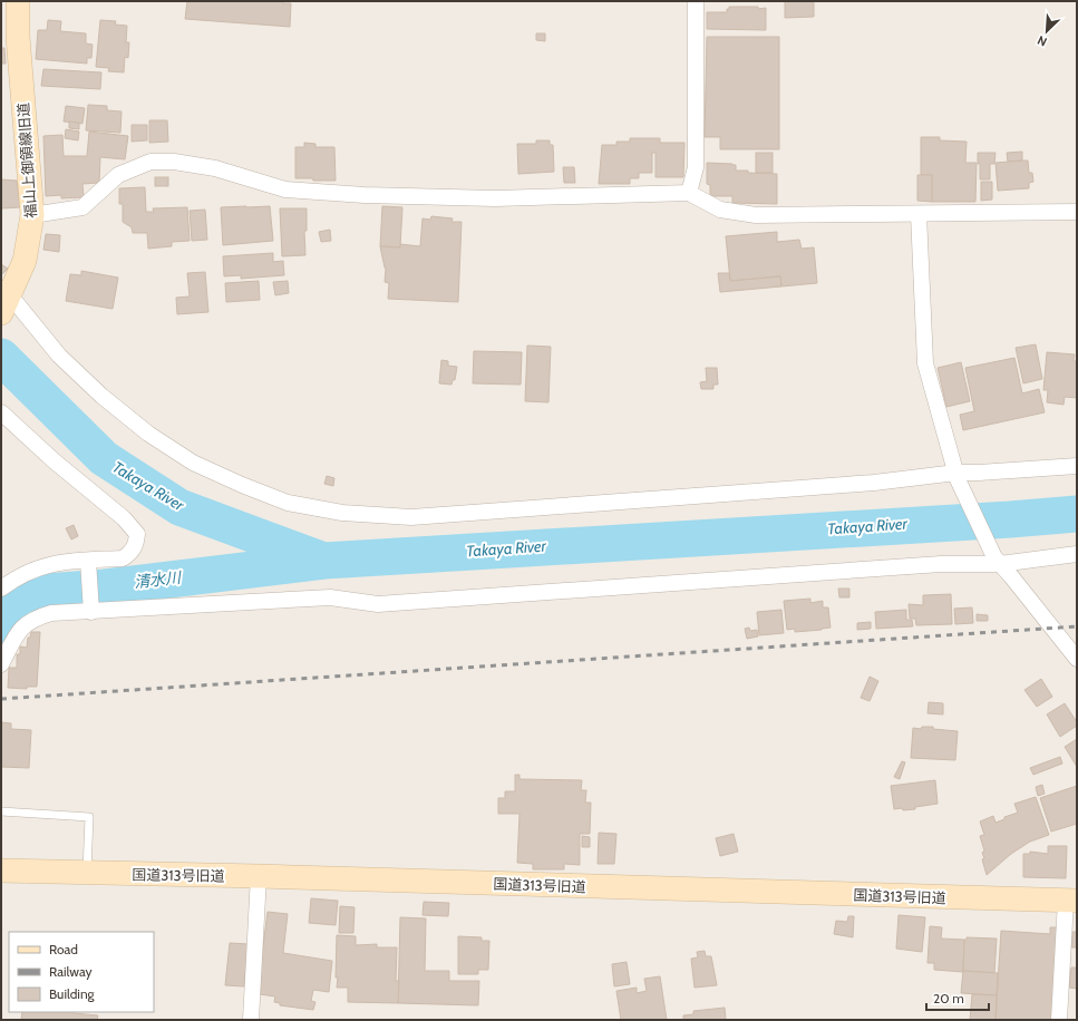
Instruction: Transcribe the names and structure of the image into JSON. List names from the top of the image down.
{
  "streets": {
    "street": ["福山上御領線旧道", "国道313号旧道"]
  },
  "water": ["Takaya River", "清水川"],
  "legend": ["Road", "Railway", "Building"],
  "scale_bar": "20 m",
  "north": "bottom left"
}
